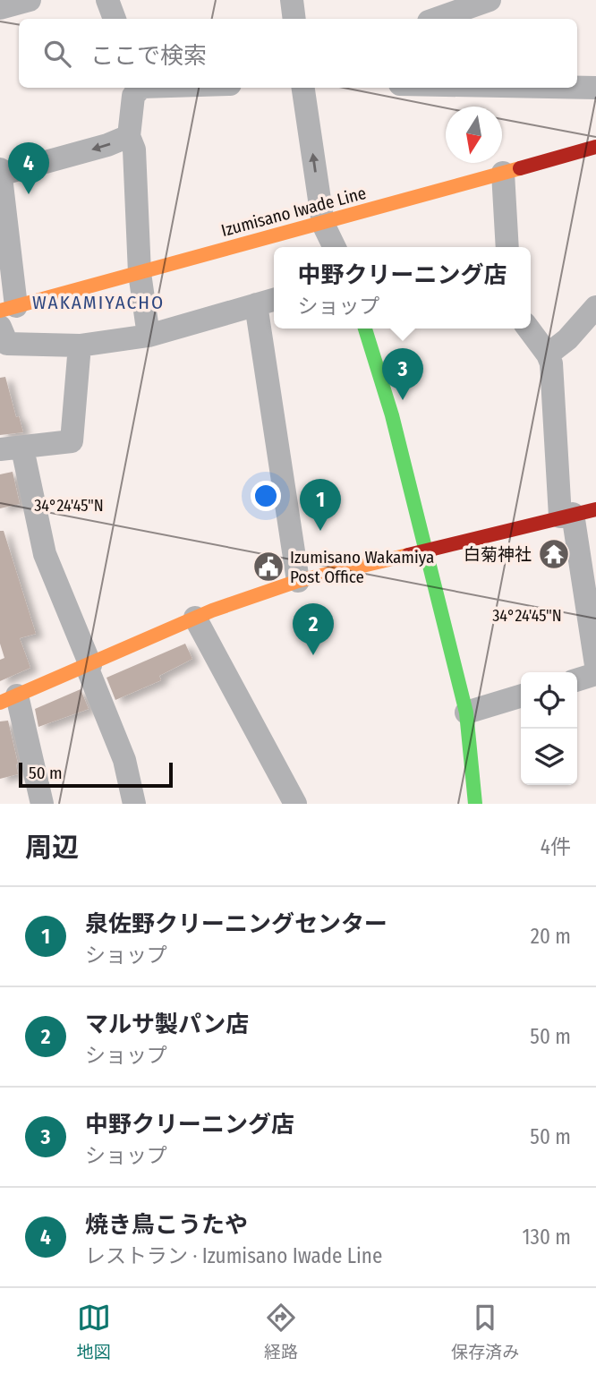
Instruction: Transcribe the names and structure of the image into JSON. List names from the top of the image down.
{
  "streets": {
    "street": ["Izumisano Iwade Line"]
  },
  "districts": ["WAKAMIYACHO"],
  "places": {
    "temple": ["白菊神社"],
    "public building": ["Izumisano Wakamiya Post Office"]
  },
  "scale_bar": "50 m",
  "north": "bottom",
  "page": {
    "search": "ここで検索",
    "pins": [
      "4",
      "3",
      "1",
      "2"
    ],
    "popup": ["中野クリーニング店", "ショップ"],
    "scale": "50 m",
    "heading": ["周辺", "4件"],
    "list": [
      {
        "mark": "1",
        "name": "泉佐野クリーニングセンター",
        "note": "ショップ",
        "value": "20 m"
      },
      {
        "mark": "2",
        "name": "マルサ製パン店",
        "note": "ショップ",
        "value": "50 m"
      },
      {
        "mark": "3",
        "name": "中野クリーニング店",
        "note": "ショップ",
        "value": "50 m"
      },
      {
        "mark": "4",
        "name": "焼き鳥こうたや",
        "note": "レストラン · Izumisano Iwade Line",
        "value": "130 m"
      }
    ],
    "nav": ["地図", "経路", "保存済み"]
  },
  "coordinates": ["34°24'45\"N"]
}
